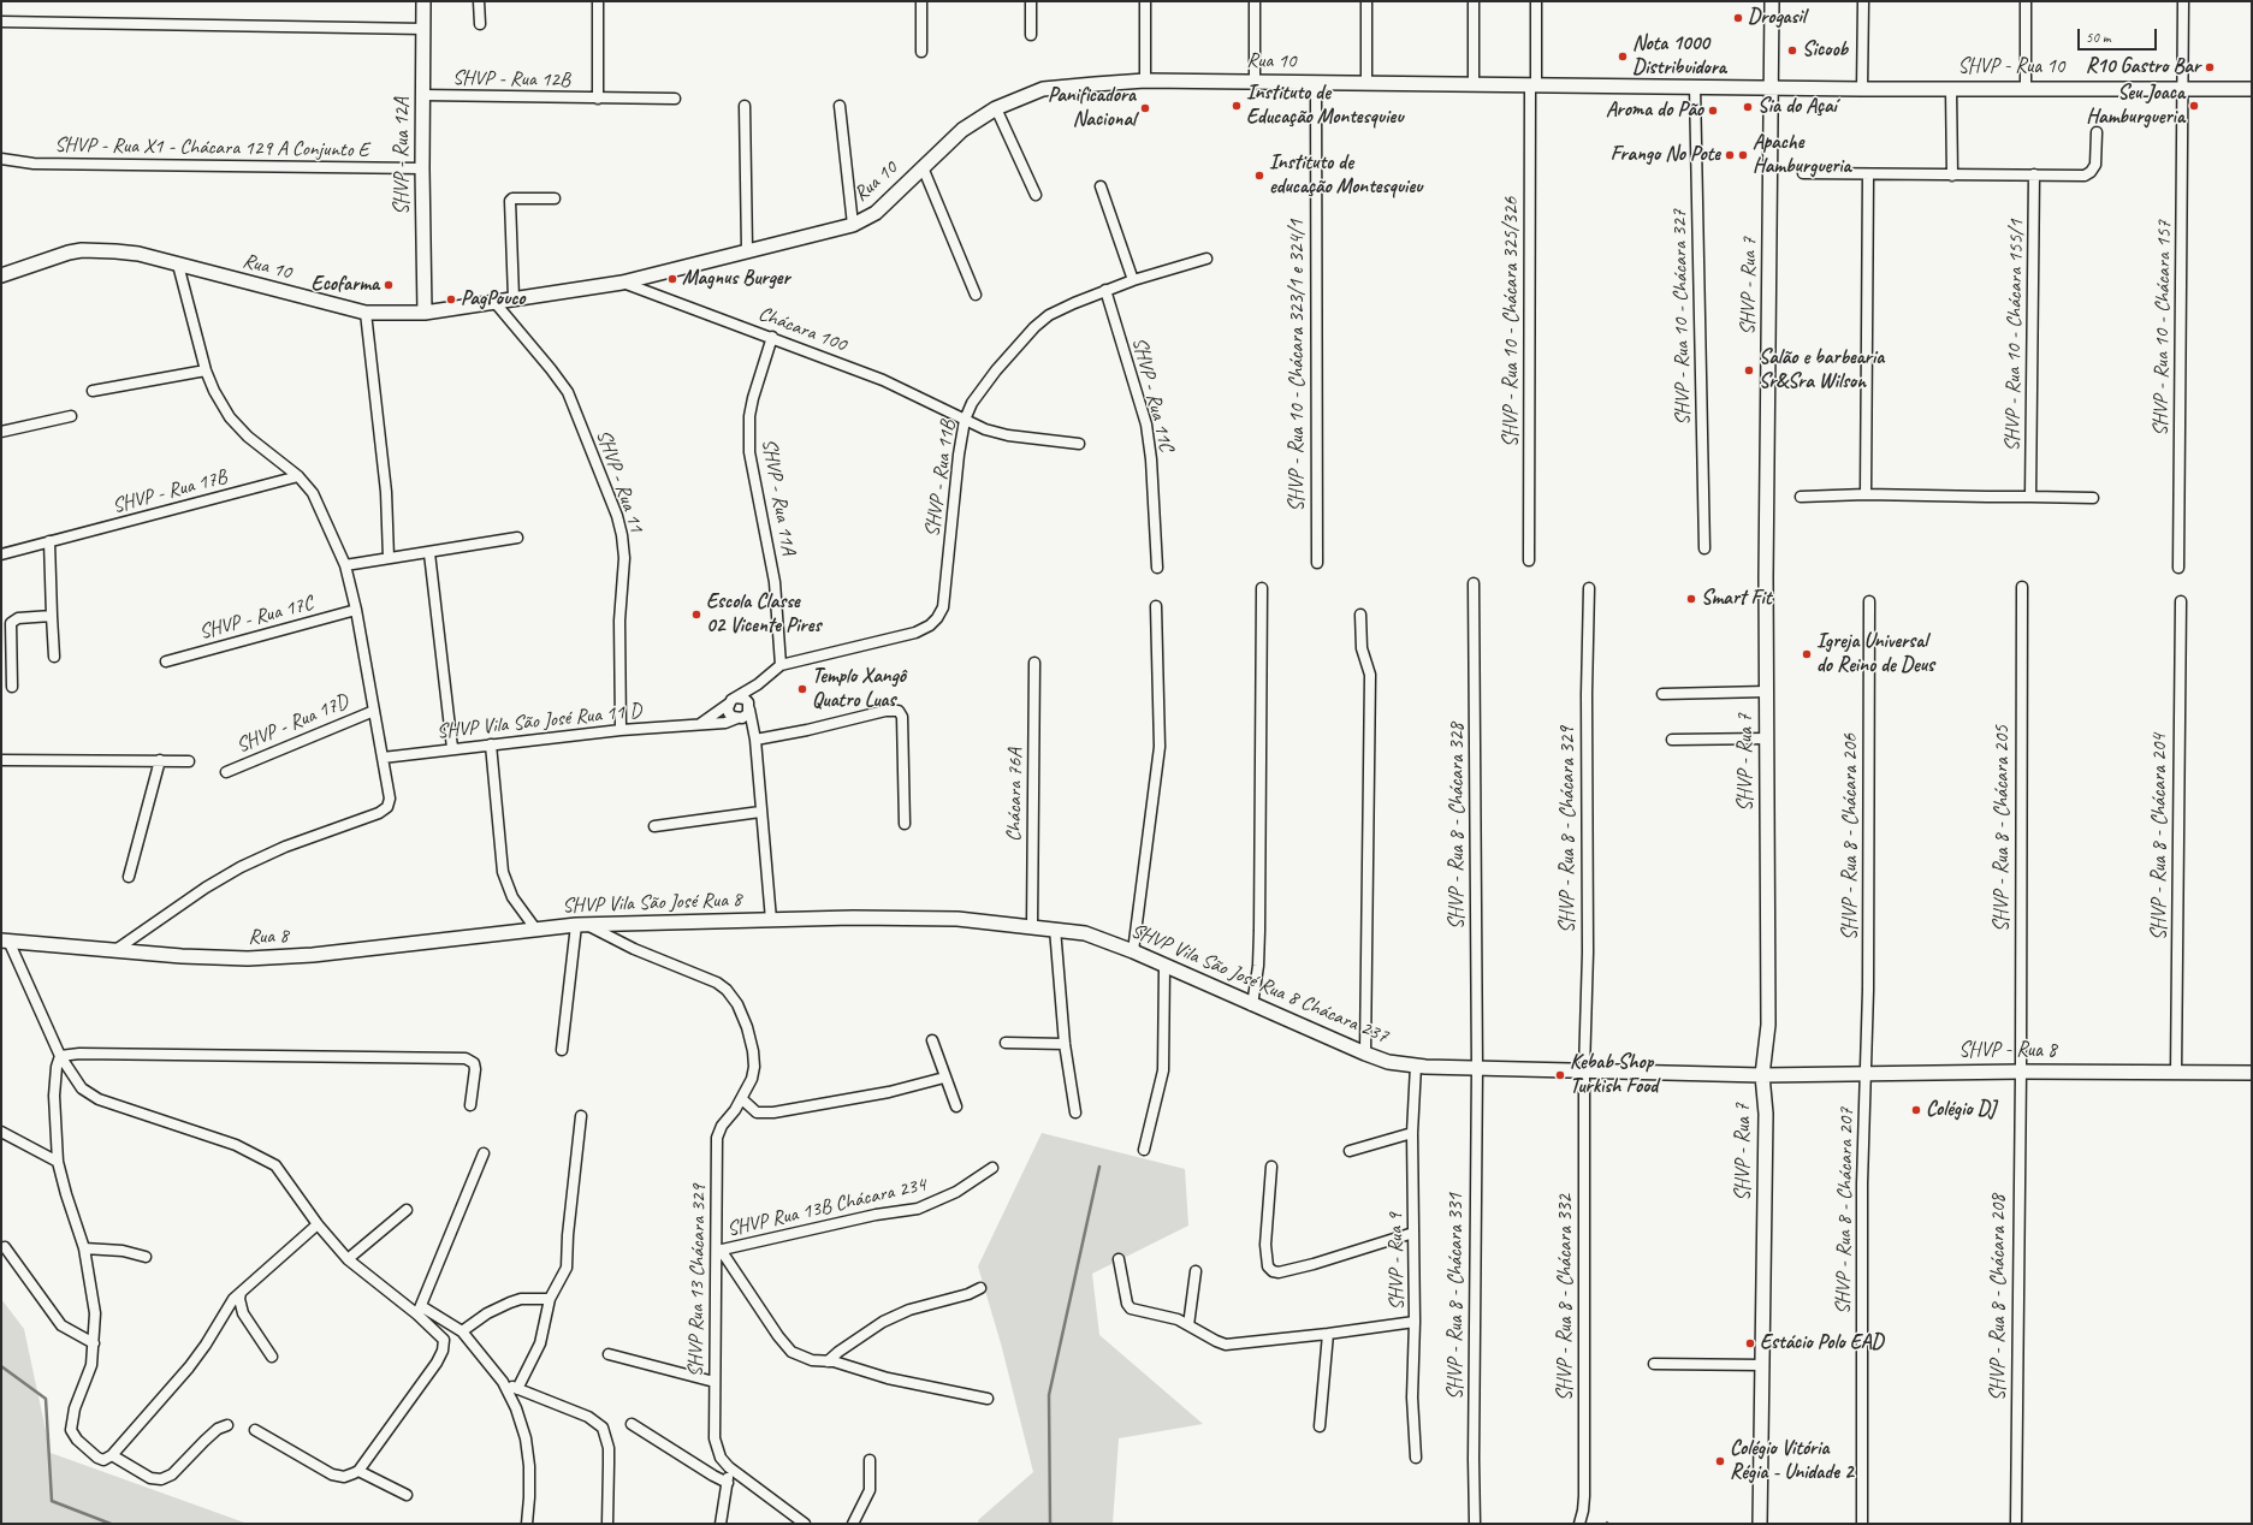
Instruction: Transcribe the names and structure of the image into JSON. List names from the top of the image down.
{
  "streets": {
    "street": [
      "Rua 10",
      "SHVP - Rua 10",
      "SHVP - Rua 12B",
      "SHVP - Rua X1 - Chácara 129 A Conjunto E",
      "SHVP - Rua 12A",
      "SHVP - Rua 7",
      "SHVP - Rua 10 - Chácara 327",
      "SHVP - Rua 10 - Chácara 325/326",
      "SHVP - Rua 10 - Chácara 157",
      "Chácara 100",
      "SHVP - Rua 10 - Chácara 155/1",
      "SHVP - Rua 10 - Chácara 323/1 e 324/1",
      "SHVP - Rua 11C",
      "SHVP - Rua 11B",
      "SHVP - Rua 11",
      "SHVP - Rua 17B",
      "SHVP - Rua 11A",
      "SHVP - Rua 17C",
      "SHVP Vila São José Rua 11 D",
      "SHVP - Rua 17D",
      "Chácara 76A",
      "SHVP - Rua 8 - Chácara 328",
      "SHVP - Rua 8 - Chácara 205",
      "SHVP - Rua 8 - Chácara 329",
      "SHVP - Rua 8 - Chácara 206",
      "SHVP - Rua 8 - Chácara 204",
      "SHVP Vila São José Rua 8",
      "Rua 8",
      "SHVP Vila São José Rua 8 Chácara 237",
      "SHVP - Rua 8",
      "SHVP Rua 13B Chácara 234",
      "SHVP - Rua 8 - Chácara 207",
      "SHVP - Rua 9",
      "SHVP Rua 13 Chácara 329",
      "SHVP - Rua 8 - Chácara 331",
      "SHVP - Rua 8 - Chácara 332",
      "SHVP - Rua 8 - Chácara 208"
    ]
  },
  "crossings": [
    ["Rua 10", "SHVP - Rua 10"],
    ["Rua 10", "SHVP - Rua 12A"],
    ["Rua 10", "SHVP - Rua 7"],
    ["Rua 10", "SHVP - Rua 10 - Chácara 327"],
    ["Rua 10", "SHVP - Rua 10 - Chácara 325/326"],
    ["Rua 10", "Chácara 100"],
    ["Rua 10", "SHVP - Rua 10 - Chácara 323/1 e 324/1"],
    ["Rua 10", "SHVP - Rua 11"],
    ["SHVP - Rua 10", "SHVP - Rua 7"],
    ["SHVP - Rua 10", "SHVP - Rua 10 - Chácara 157"],
    ["SHVP - Rua 12B", "SHVP - Rua 12A"],
    ["SHVP - Rua X1 - Chácara 129 A Conjunto E", "SHVP - Rua 12A"],
    ["SHVP - Rua 7", "SHVP Vila São José Rua 8 Chácara 237"],
    ["SHVP - Rua 7", "SHVP - Rua 8"],
    ["Chácara 100", "SHVP - Rua 11B"],
    ["Chácara 100", "SHVP - Rua 11A"],
    ["SHVP - Rua 11C", "SHVP - Rua 11B"],
    ["SHVP - Rua 11B", "SHVP - Rua 11A"],
    ["SHVP - Rua 11B", "SHVP Vila São José Rua 11 D"],
    ["SHVP - Rua 11", "SHVP Vila São José Rua 11 D"],
    ["Chácara 76A", "SHVP Vila São José Rua 8 Chácara 237"],
    ["SHVP - Rua 8 - Chácara 328", "SHVP Vila São José Rua 8 Chácara 237"],
    ["SHVP - Rua 8 - Chácara 328", "SHVP - Rua 8 - Chácara 331"],
    ["SHVP - Rua 8 - Chácara 205", "SHVP - Rua 8"],
    ["SHVP - Rua 8 - Chácara 205", "SHVP - Rua 8 - Chácara 208"],
    ["SHVP - Rua 8 - Chácara 329", "SHVP Vila São José Rua 8 Chácara 237"],
    ["SHVP - Rua 8 - Chácara 329", "SHVP - Rua 8 - Chácara 332"],
    ["SHVP - Rua 8 - Chácara 206", "SHVP - Rua 8"],
    ["SHVP - Rua 8 - Chácara 206", "SHVP - Rua 8 - Chácara 207"],
    ["SHVP - Rua 8 - Chácara 204", "SHVP - Rua 8"],
    ["SHVP Vila São José Rua 8", "Rua 8"],
    ["SHVP Vila São José Rua 8", "SHVP Vila São José Rua 8 Chácara 237"],
    ["SHVP Vila São José Rua 8", "SHVP Rua 13 Chácara 329"],
    ["SHVP Vila São José Rua 8 Chácara 237", "SHVP - Rua 8"],
    ["SHVP Vila São José Rua 8 Chácara 237", "SHVP - Rua 9"],
    ["SHVP Vila São José Rua 8 Chácara 237", "SHVP - Rua 8 - Chácara 331"],
    ["SHVP Vila São José Rua 8 Chácara 237", "SHVP - Rua 8 - Chácara 332"],
    ["SHVP - Rua 8", "SHVP - Rua 8 - Chácara 207"],
    ["SHVP - Rua 8", "SHVP - Rua 8 - Chácara 208"],
    ["SHVP Rua 13B Chácara 234", "SHVP Rua 13 Chácara 329"]
  ],
  "places": [
    "Drogasil",
    "Sicoob",
    "Nota 1000 Distribuidora",
    "R10 Gastro Bar",
    "Instituto de Educação Montesquieu",
    "Seu Joaca Hamburgueria",
    "Sia do Açaí",
    "Panificadora Nacional",
    "Aroma do Pão",
    "Frango No Pote",
    "Apache Hamburgueria",
    "Instituto de educação Montesquieu",
    "Magnus Burger",
    "Ecofarma",
    "PagPouco",
    "Salão e barbearia Sr&Sra Wilson",
    "Smart Fit",
    "Escola Classe 02 Vicente Pires",
    "Igreja Universal do Reino de Deus",
    "Templo Xangô Quatro Luas",
    "Kebab Shop Turkish Food",
    "Colégio DJ",
    "Estácio Polo EAD",
    "Colégio Vitória Régia - Unidade 2"
  ],
  "scale_bar": "50 m"
}
